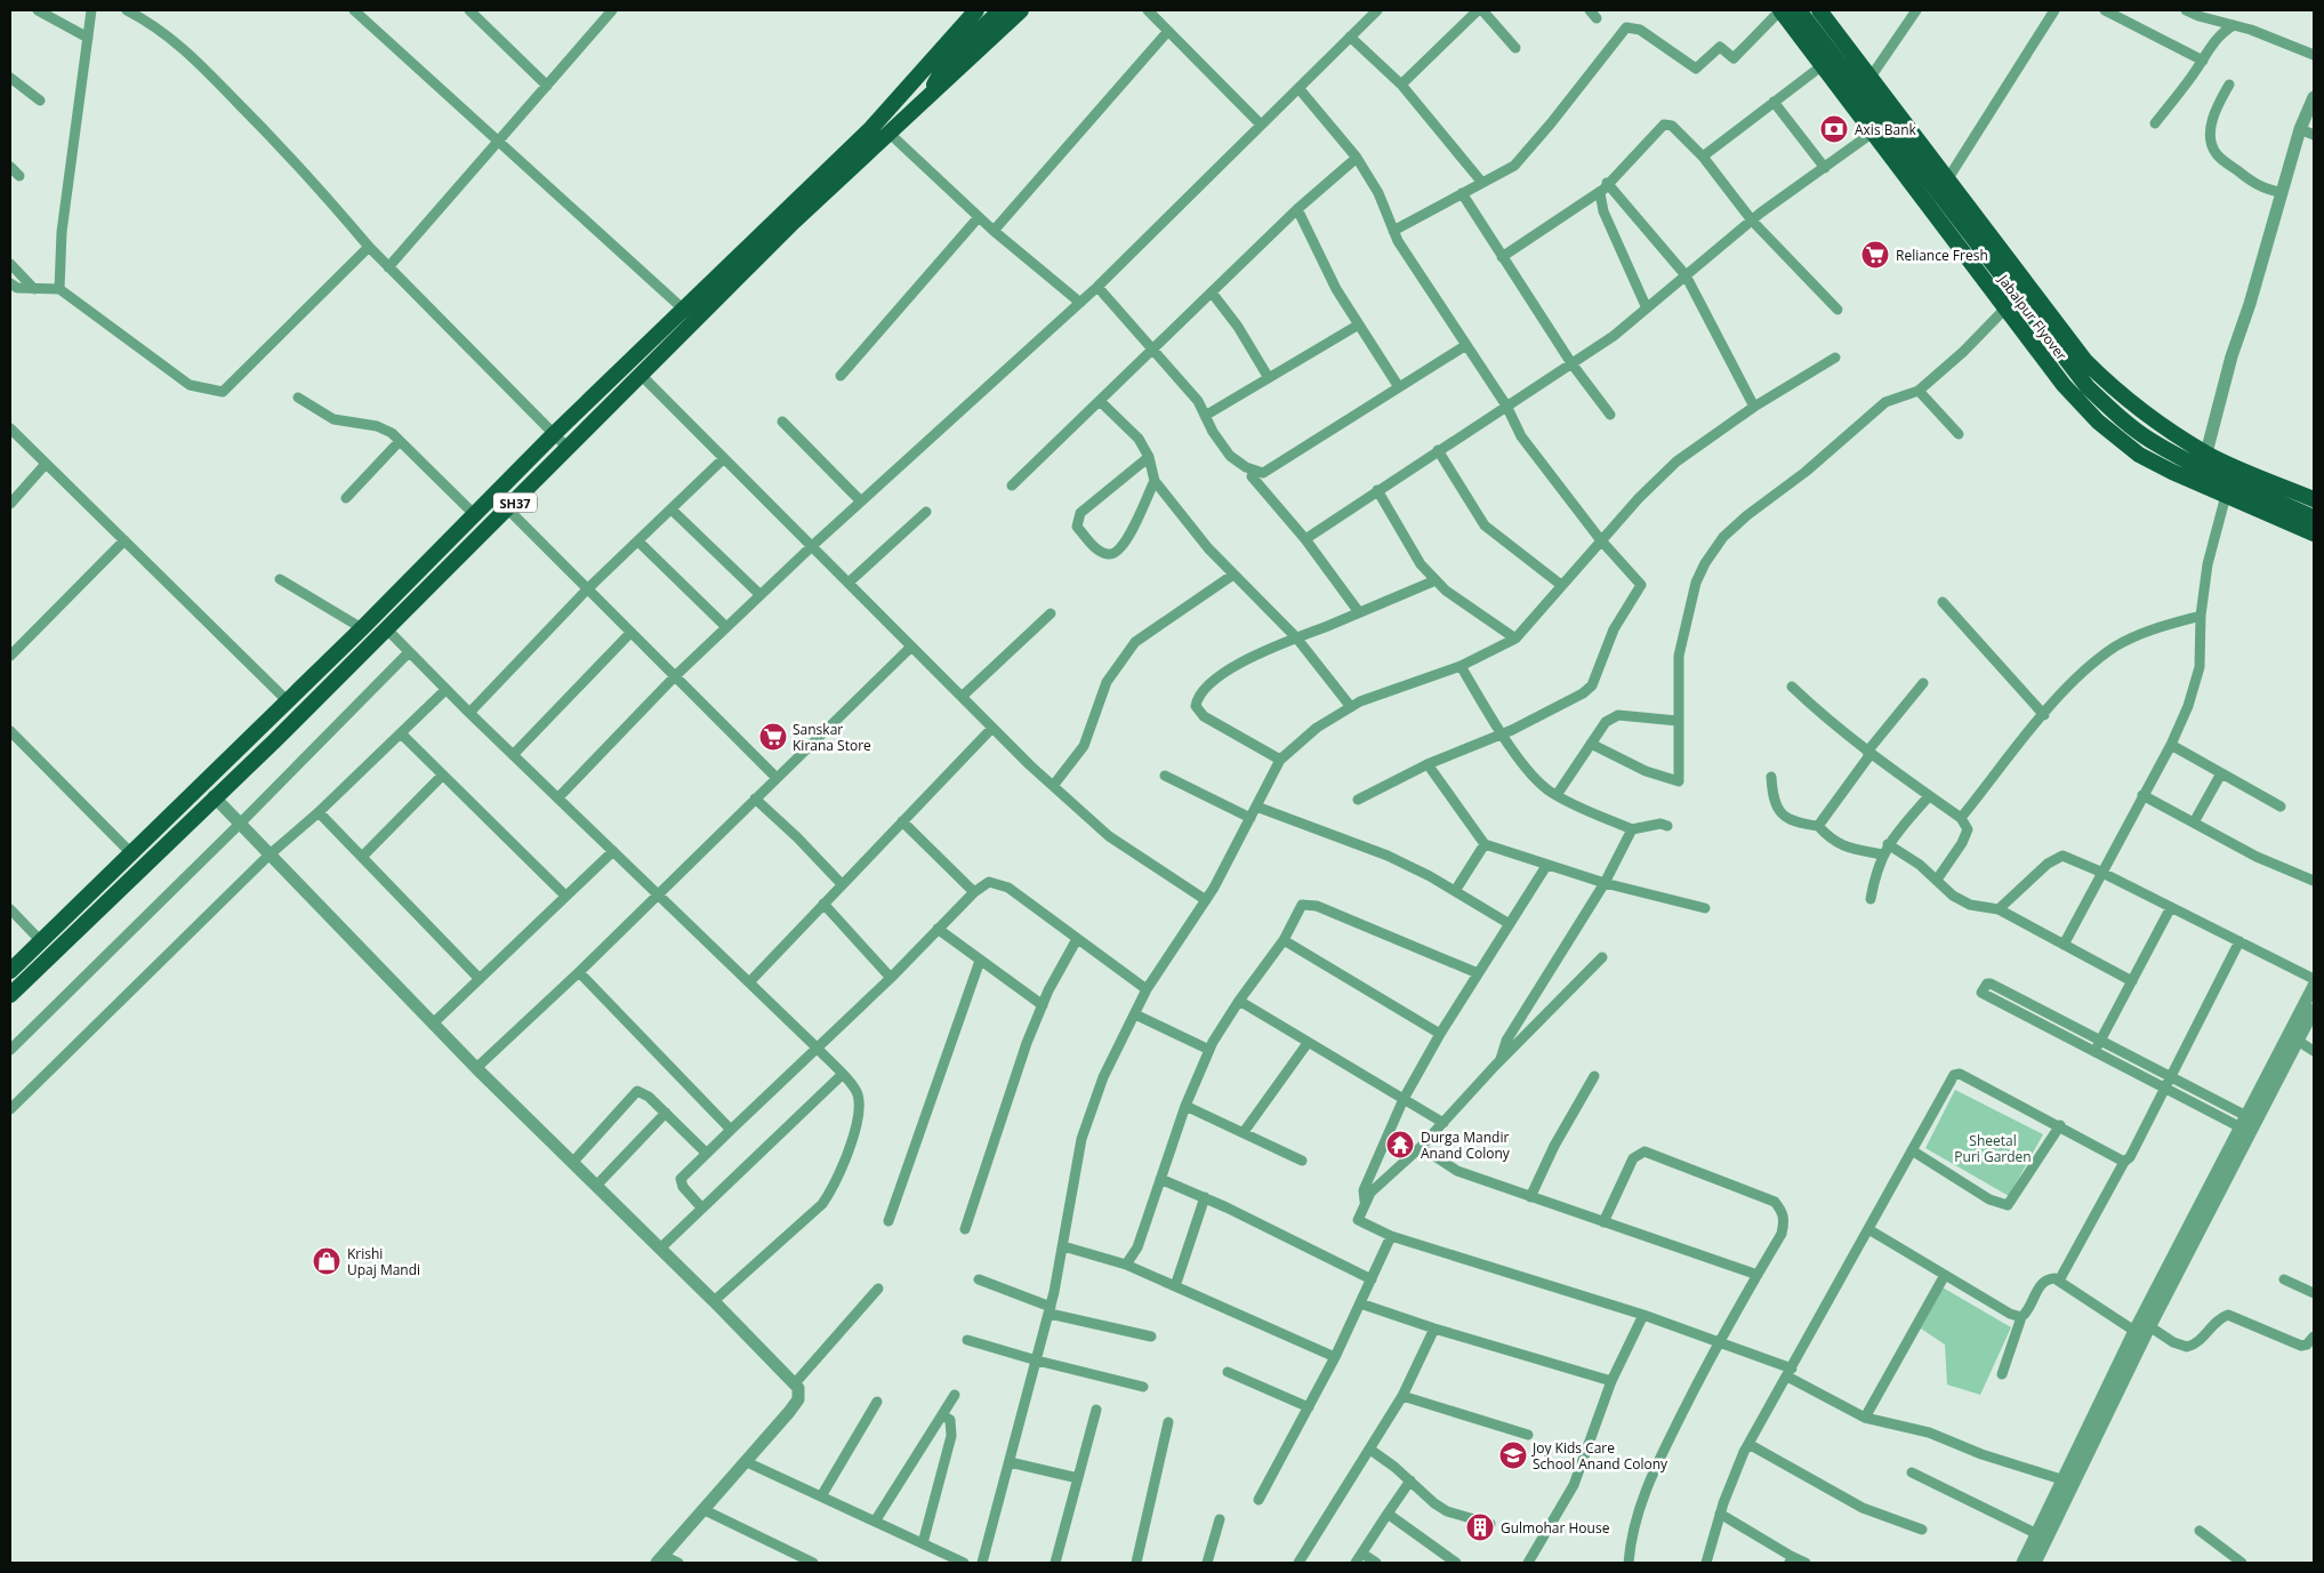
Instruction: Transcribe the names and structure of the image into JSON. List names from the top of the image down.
{
  "streets": {
    "main road": ["Jabalpur Flyover", "SH37"]
  },
  "parks": ["Sheetal Puri Garden"],
  "places": {
    "bank": ["Axis Bank"],
    "supermarket": ["Reliance Fresh", "Sanskar Kirana Store"],
    "temple": ["Durga Mandir Anand Colony"],
    "shop": ["Krishi Upaj Mandi"],
    "school or university": ["Joy Kids Care School Anand Colony"],
    "building": ["Gulmohar House"]
  }
}
